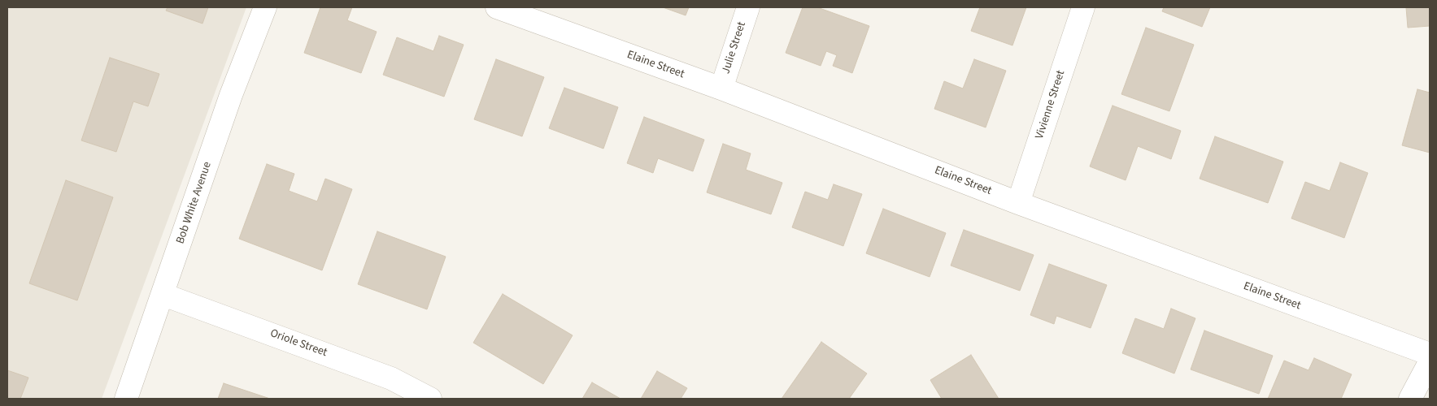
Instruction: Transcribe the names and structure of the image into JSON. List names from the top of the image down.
{
  "streets": {
    "street": [
      "Julie Street",
      "Elaine Street",
      "Vivienne Street",
      "Bob White Avenue",
      "Oriole Street"
    ]
  },
  "crossings": [
    ["Julie Street", "Elaine Street"],
    ["Elaine Street", "Vivienne Street"],
    ["Bob White Avenue", "Oriole Street"]
  ]
}
